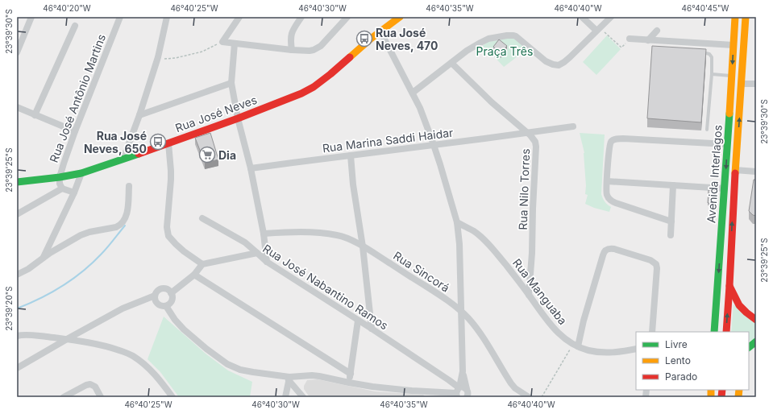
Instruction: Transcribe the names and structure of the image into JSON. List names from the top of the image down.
{
  "streets": {
    "main road": ["Rua José Neves", "Avenida Interlagos"],
    "street": [
      "Rua José Antônio Martins",
      "Rua Marina Saddi Haidar",
      "Rua Nilo Torres",
      "Rua Sincorá",
      "Rua José Nabantino Ramos",
      "Rua Manguaba"
    ]
  },
  "crossings": [
    ["Rua José Antônio Martins", "Rua José Neves"],
    ["Rua Marina Saddi Haidar", "Rua Nilo Torres"],
    ["Rua Nilo Torres", "Rua Manguaba"]
  ],
  "parks": ["Praça Três"],
  "places": {
    "bus stop": ["Rua José Neves, 470", "Rua José Neves, 650"],
    "supermarket": ["Dia"]
  },
  "legend": ["Livre", "Lento", "Parado"],
  "coordinates": [
    "46°40'20\"W",
    "46°40'25\"W",
    "46°40'30\"W",
    "46°40'35\"W",
    "46°40'40\"W",
    "46°40'45\"W",
    "23°39'30\"S",
    "23°39'25\"S",
    "23°39'20\"S"
  ]
}
